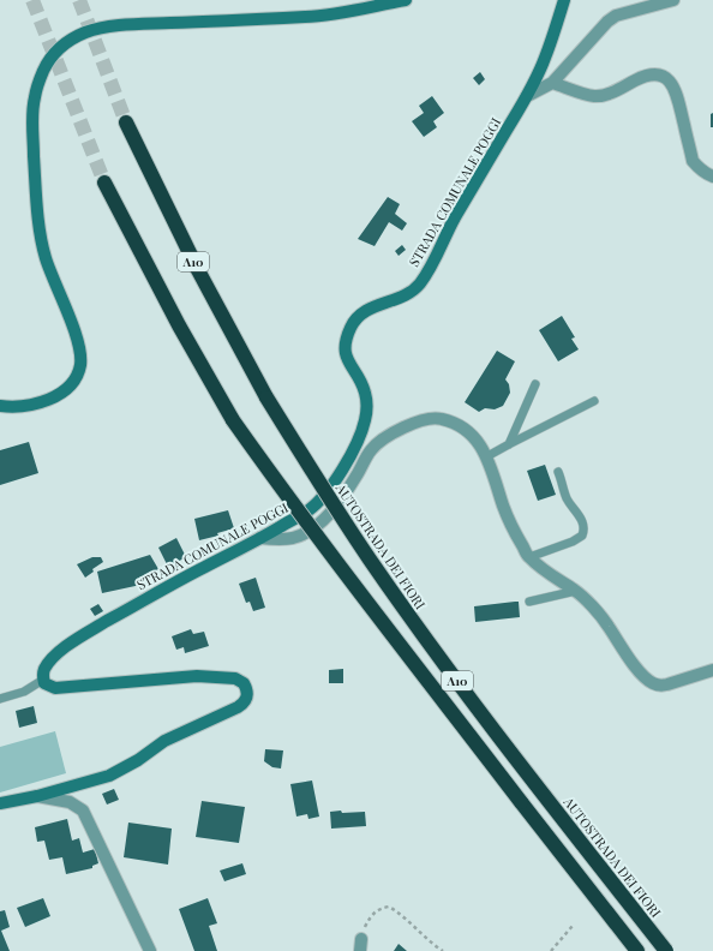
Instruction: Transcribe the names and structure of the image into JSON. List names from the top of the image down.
{
  "streets": {
    "highway": ["A10", "AUTOSTRADA DEI FIORI"],
    "main road": ["STRADA COMUNALE POGGI"]
  }
}
